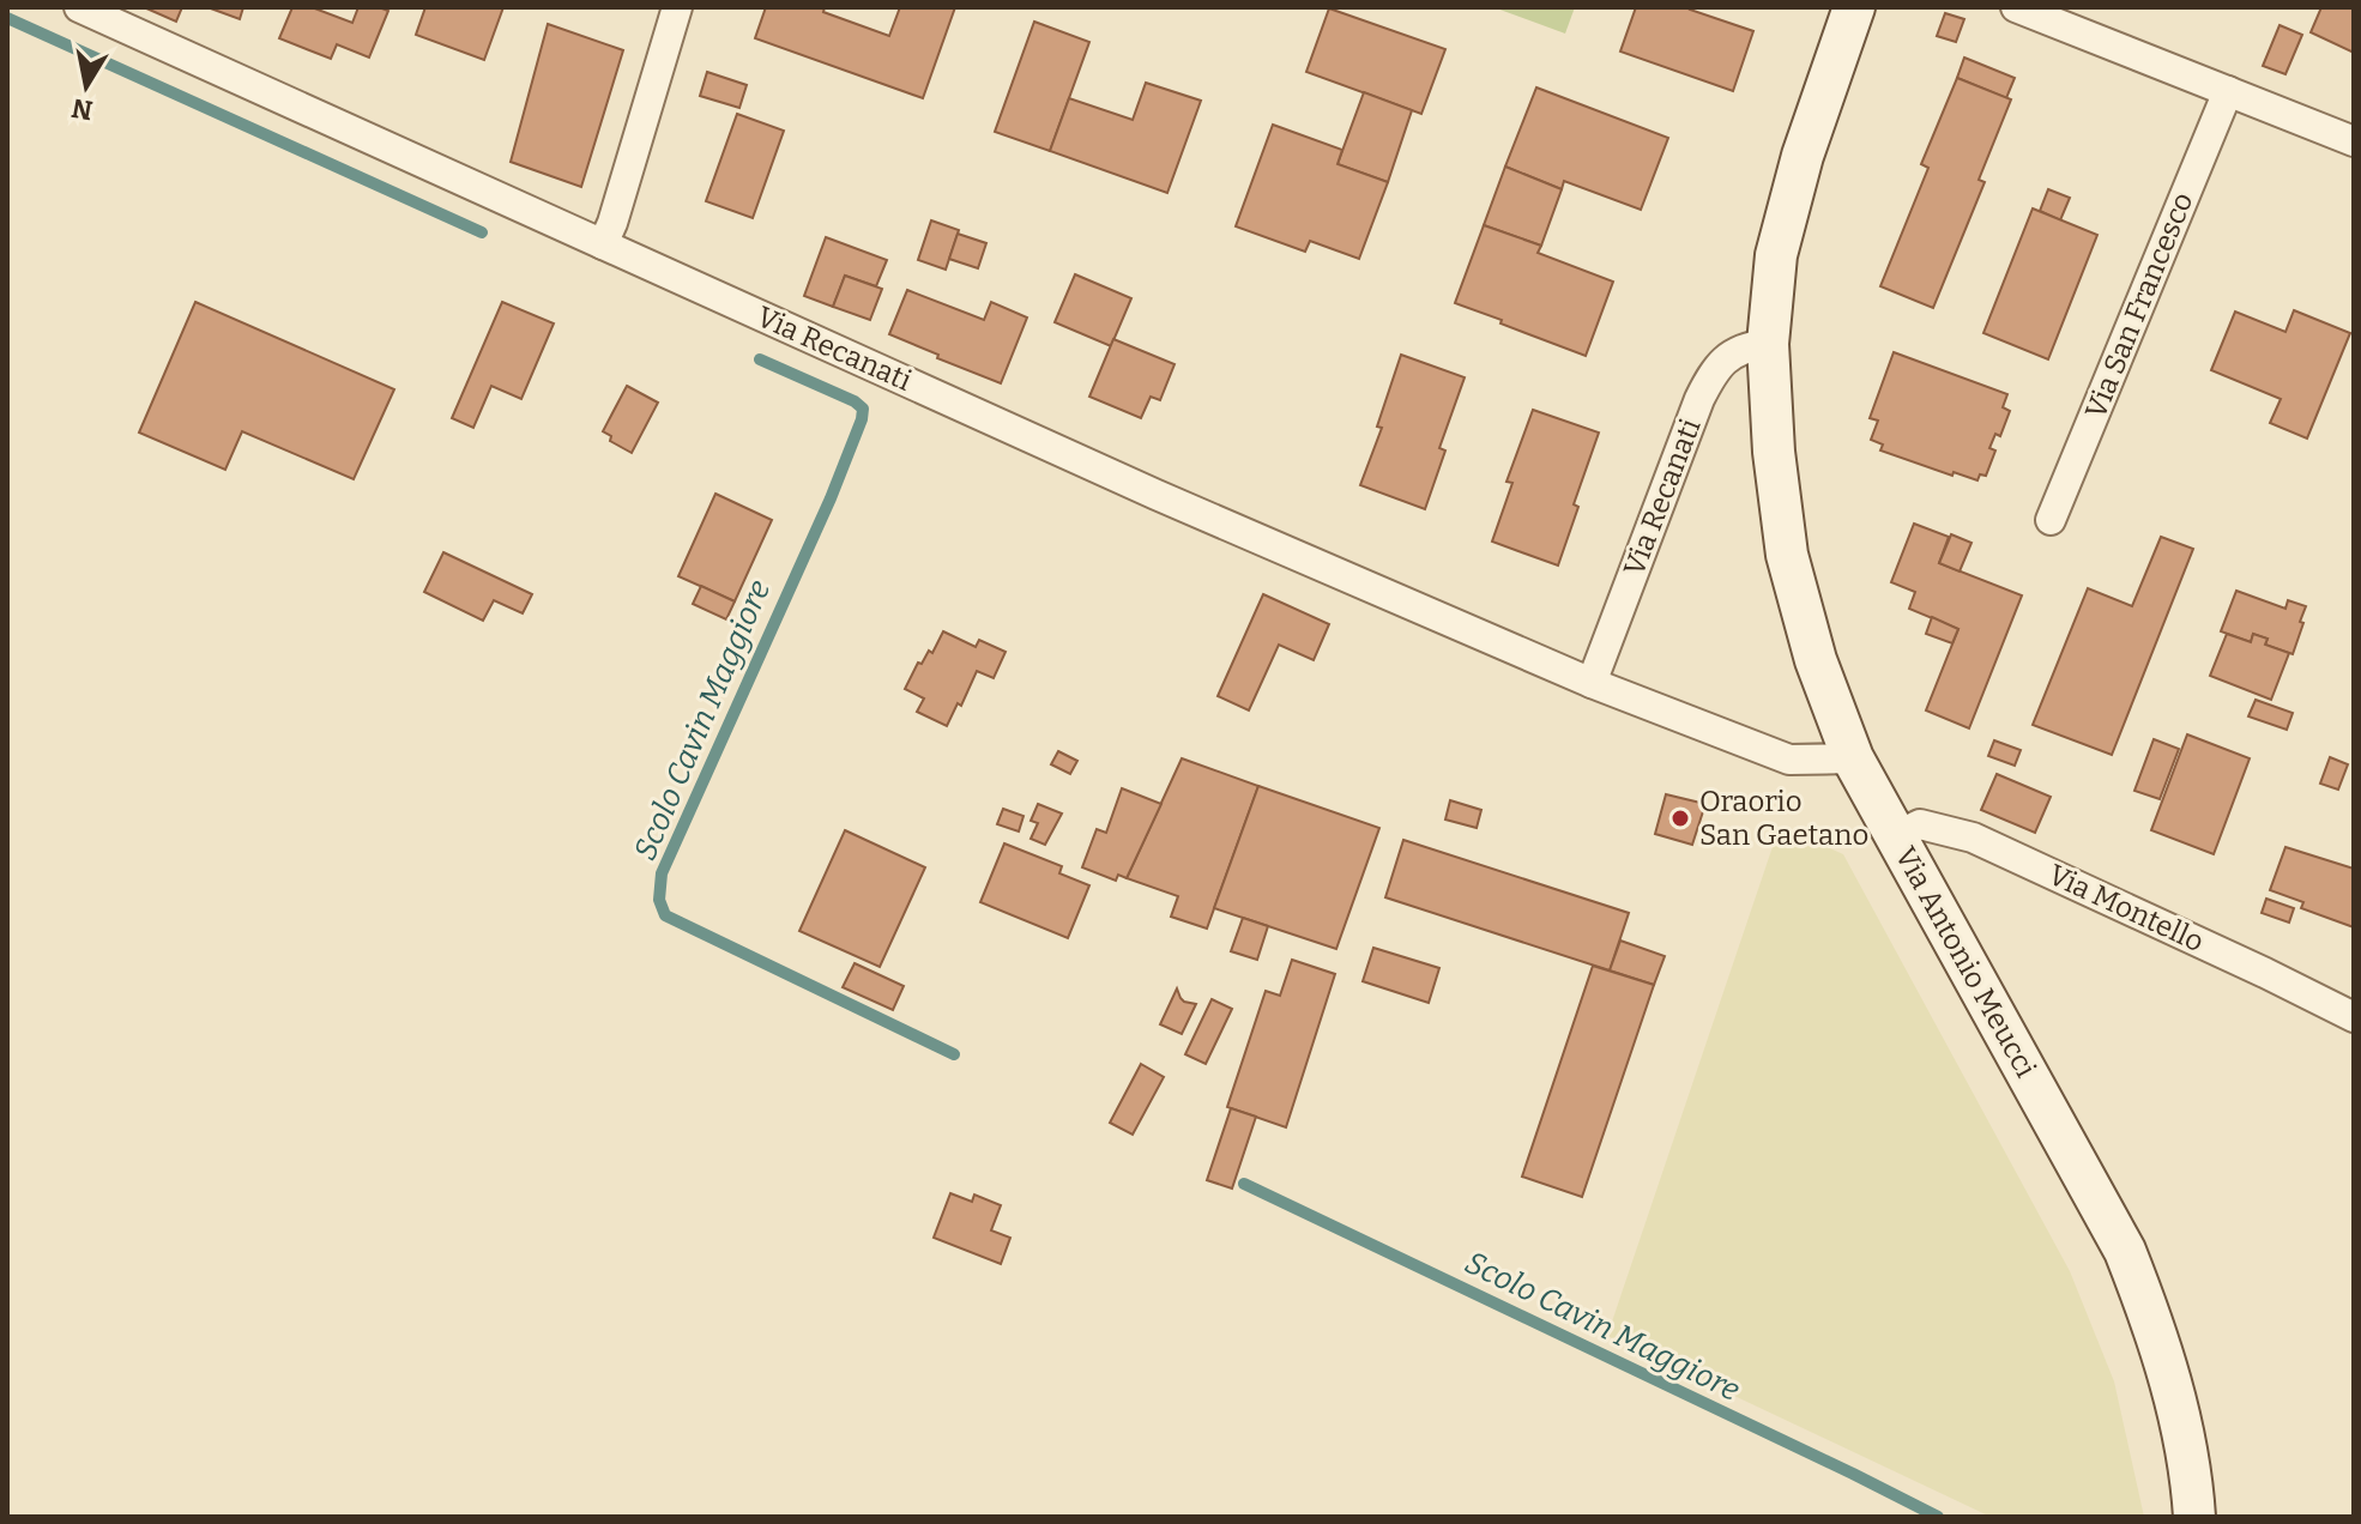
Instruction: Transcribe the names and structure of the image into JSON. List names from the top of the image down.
{
  "streets": {
    "main road": ["Via Antonio Meucci"],
    "street": ["Via San Francesco", "Via Recanati", "Via Montello"]
  },
  "crossings": [
    ["Via Recanati", "Via Antonio Meucci"],
    ["Via Montello", "Via Antonio Meucci"]
  ],
  "water": ["Scolo Cavin Maggiore"],
  "places": ["Oraorio San Gaetano"],
  "north": "bottom"
}
